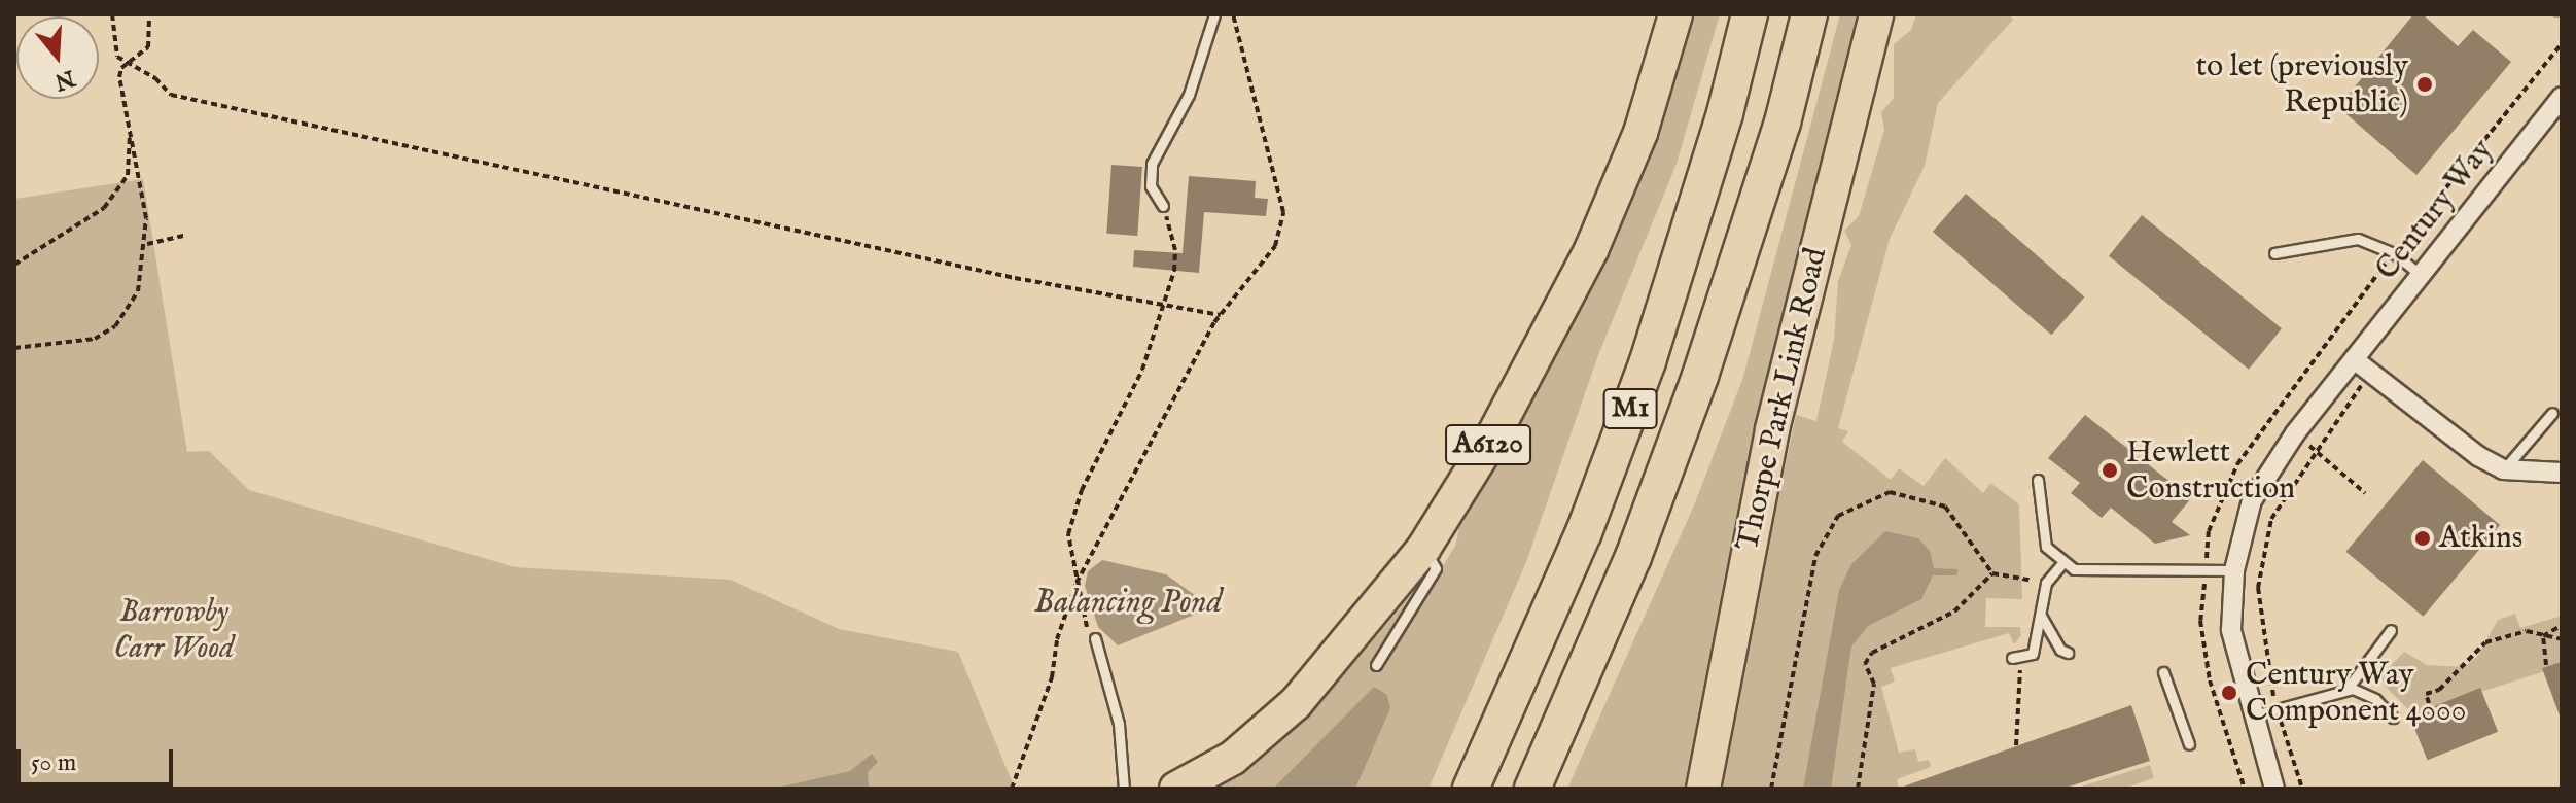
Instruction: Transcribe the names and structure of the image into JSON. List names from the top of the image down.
{
  "streets": {
    "highway": ["Thorpe Park Link Road", "M1", "A6120"],
    "street": ["Century Way"]
  },
  "water": ["Balancing Pond"],
  "parks": ["Barrowby Carr Wood"],
  "places": [
    "to let (previously Republic)",
    "Hewlett Construction",
    "Atkins",
    "Century Way Component 4000"
  ],
  "scale_bar": "50 m",
  "north": "bottom"
}
